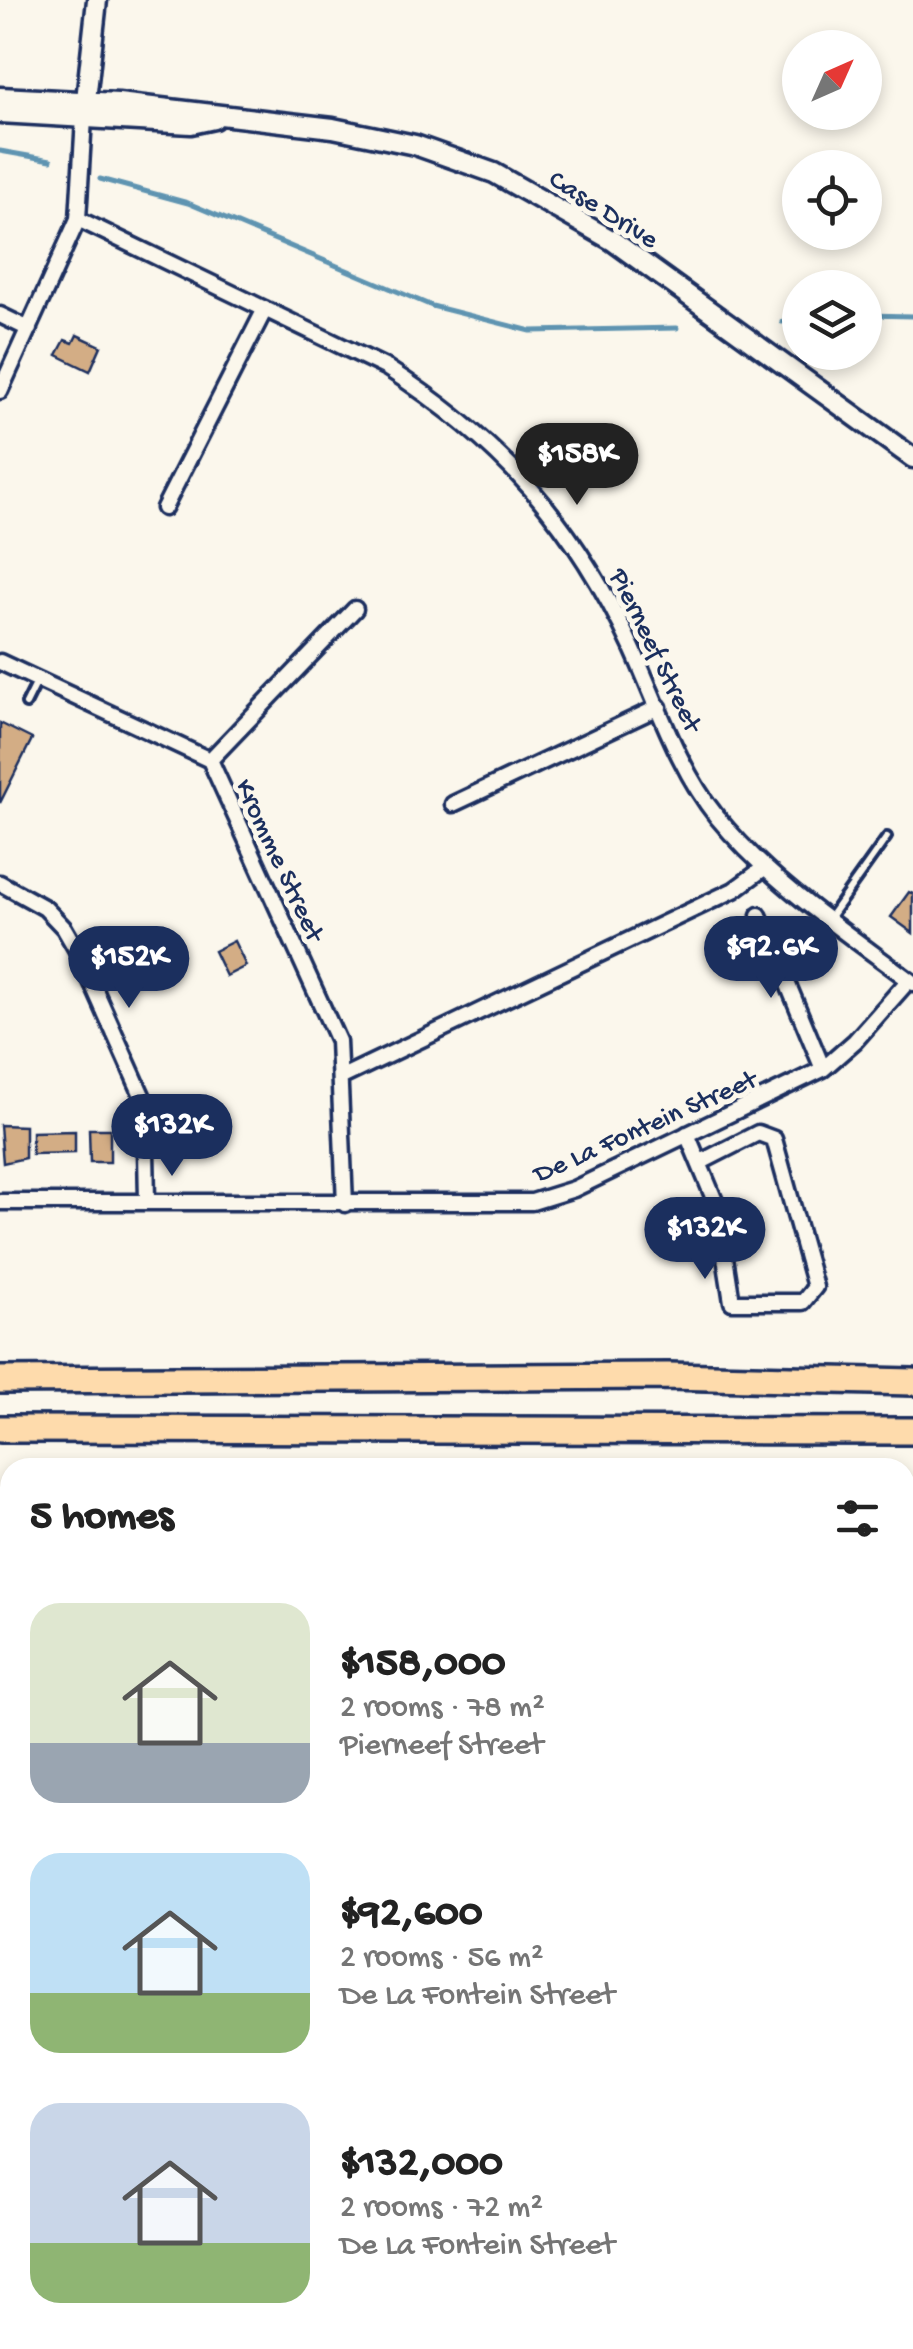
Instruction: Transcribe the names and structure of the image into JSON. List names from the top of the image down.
{
  "streets": {
    "street": [
      "Case Drive",
      "Pierneef Street",
      "Kromme Street",
      "De La Fontein Street"
    ]
  },
  "crossings": [
    ["Pierneef Street", "De La Fontein Street"],
    ["Kromme Street", "De La Fontein Street"]
  ],
  "north": "top right",
  "page": {
    "price": [
      "$158K",
      "$92.6K",
      "$152K",
      "$132K",
      "$132K"
    ],
    "heading": "5 homes",
    "list": [
      {
        "name": "$158,000",
        "note": "2 rooms · 78 m² · Pierneef Street"
      },
      {
        "name": "$92,600",
        "note": "2 rooms · 56 m² · De La Fontein Street"
      },
      {
        "name": "$132,000",
        "note": "2 rooms · 72 m² · De La Fontein Street"
      }
    ]
  }
}
